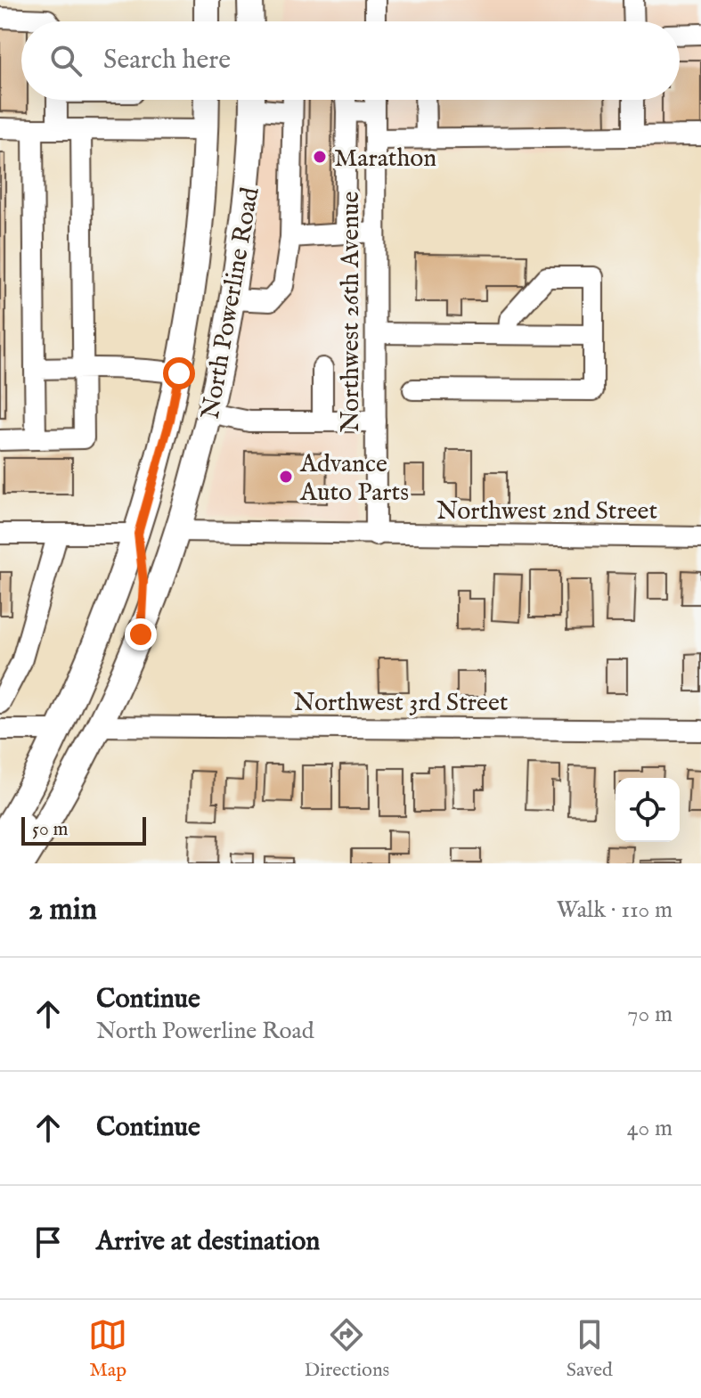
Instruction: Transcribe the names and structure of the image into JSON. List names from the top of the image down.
{
  "streets": {
    "main road": ["North Powerline Road"],
    "street": ["Northwest 26th Avenue", "Northwest 2nd Street", "Northwest 3rd Street"]
  },
  "crossings": [
    ["North Powerline Road", "Northwest 2nd Street"],
    ["North Powerline Road", "Northwest 3rd Street"],
    ["Northwest 26th Avenue", "Northwest 2nd Street"]
  ],
  "places": ["Marathon", "Advance Auto Parts"],
  "scale_bar": "50 m",
  "page": {
    "search": "Search here",
    "scale": "50 m",
    "heading": ["2 min", "Walk · 110 m"],
    "list": [
      ["Continue", "North Powerline Road", "70 m"],
      ["Continue", "40 m"],
      "Arrive at destination"
    ],
    "nav": ["Map", "Directions", "Saved"]
  }
}
